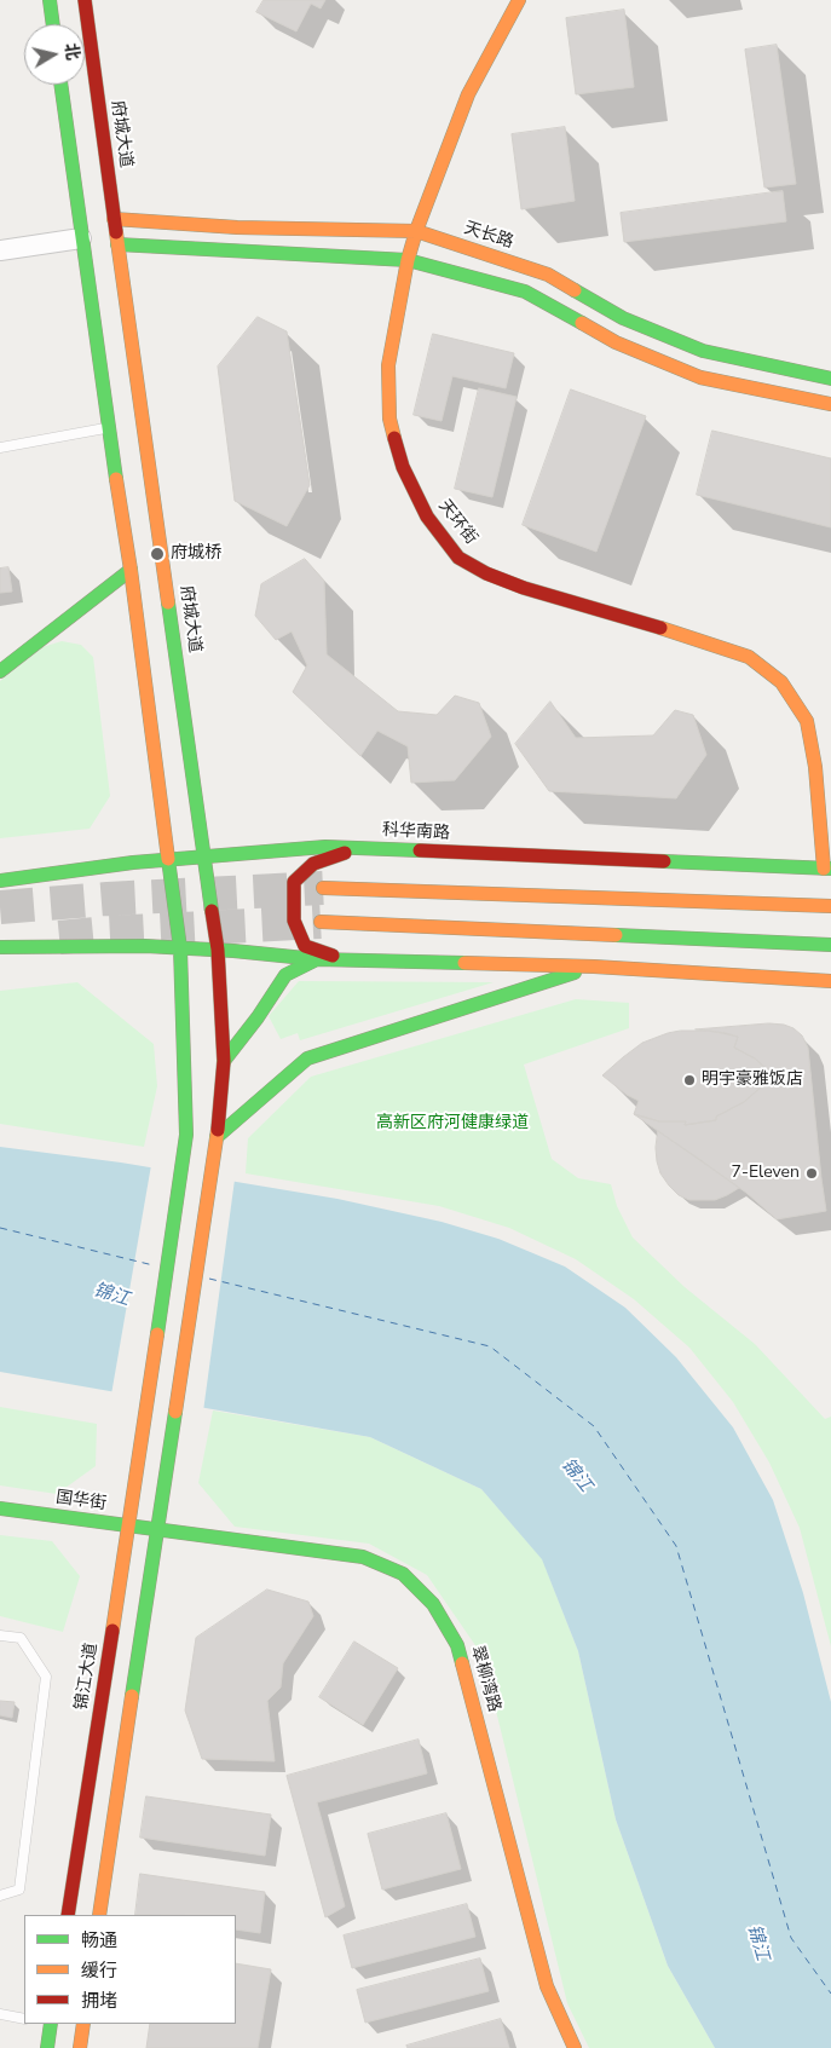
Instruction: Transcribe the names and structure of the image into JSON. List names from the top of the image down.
{
  "streets": {
    "main road": [
      "府城大道",
      "天长路",
      "天环街",
      "科华南路",
      "国华街",
      "锦江大道",
      "翠柳湾路"
    ]
  },
  "crossings": [
    ["府城大道", "天长路"],
    ["府城大道", "科华南路"],
    ["府城大道", "国华街"],
    ["府城大道", "翠柳湾路"],
    ["天长路", "天环街"],
    ["天环街", "科华南路"],
    ["国华街", "锦江大道"],
    ["国华街", "翠柳湾路"]
  ],
  "water": ["锦江"],
  "parks": ["高新区府河健康绿道"],
  "places": ["府城桥", "明宇豪雅饭店", "7-Eleven"],
  "legend": ["畅通", "缓行", "拥堵"],
  "north": "right"
}
